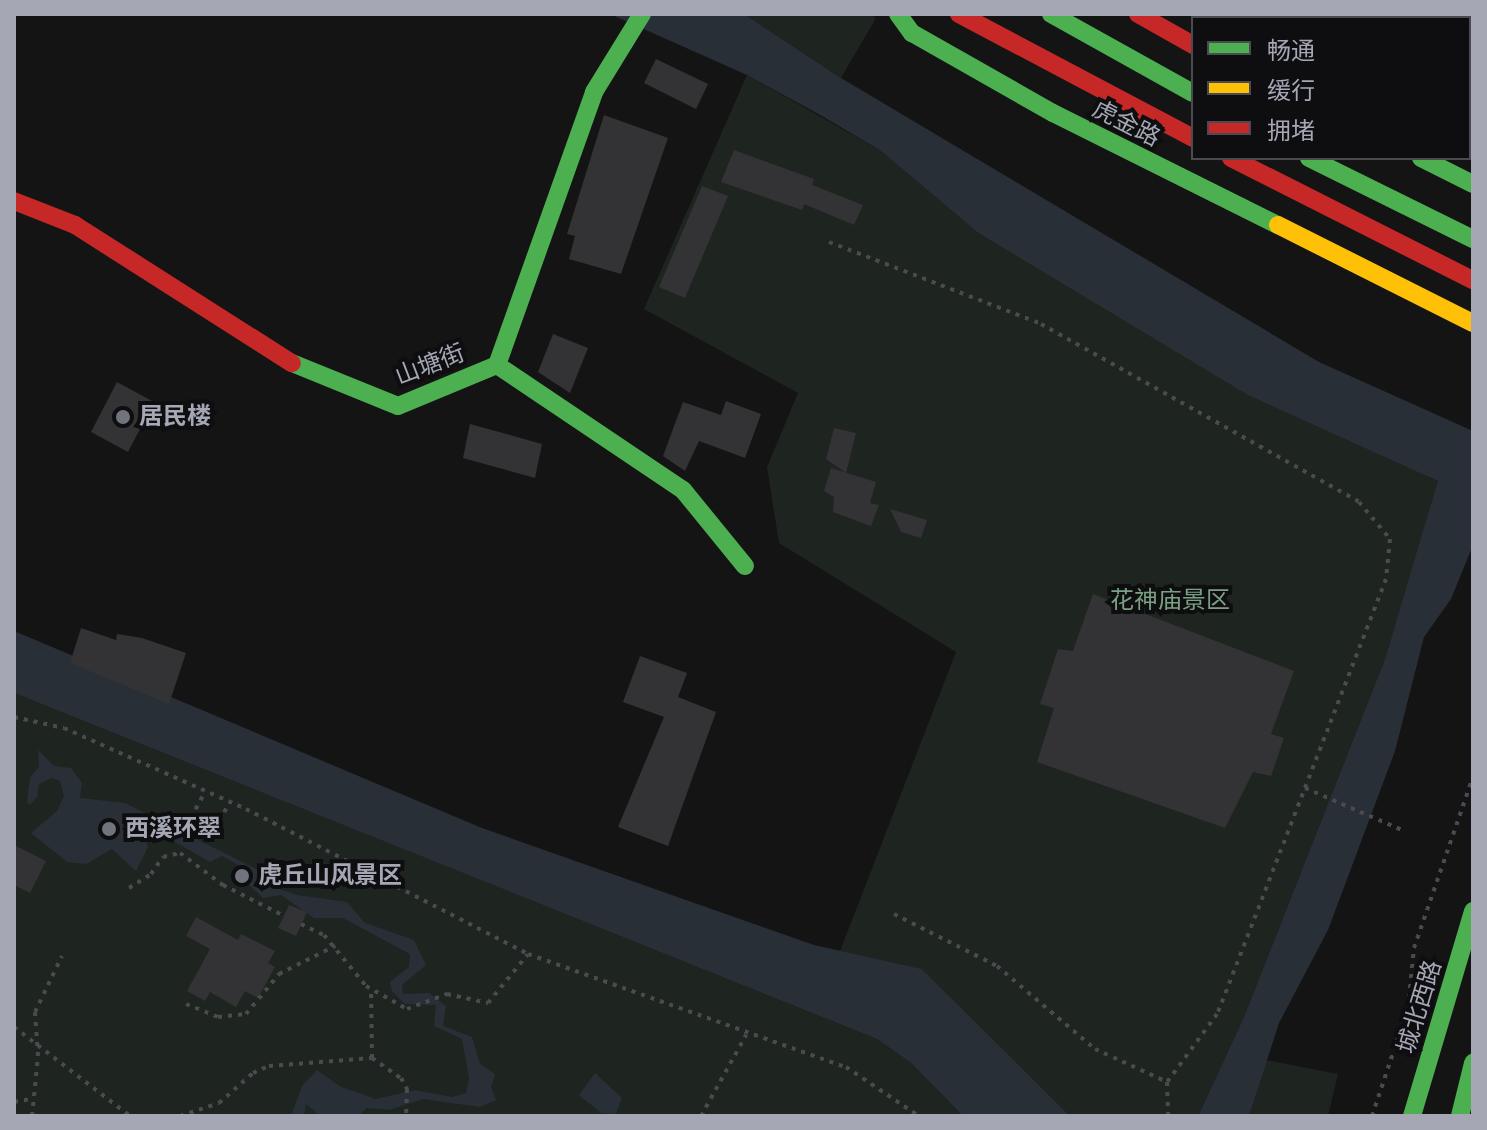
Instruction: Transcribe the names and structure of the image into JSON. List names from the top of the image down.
{
  "streets": {
    "main road": ["虎金路", "山塘街", "城北西路"]
  },
  "parks": ["花神庙景区"],
  "places": ["居民楼", "西溪环翠", "虎丘山风景区"],
  "legend": ["畅通", "缓行", "拥堵"]
}
